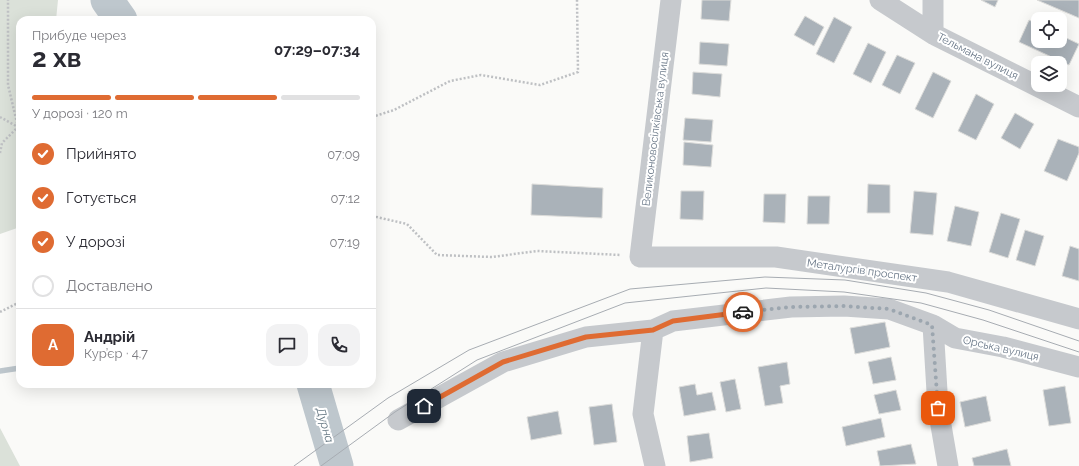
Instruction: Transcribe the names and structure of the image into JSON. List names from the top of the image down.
{
  "streets": {
    "street": [
      "Тельмана вулиця",
      "Великоновосілківська вулиця",
      "Металургів проспект",
      "Орська вулиця"
    ]
  },
  "crossings": [
    ["Великоновосілківська вулиця", "Металургів проспект"]
  ],
  "water": ["Дурна"],
  "page": {
    "heading": ["2 хв", "Прибуде через", "07:29–07:34"],
    "panel": ["Андрій", "Кур’єр · 4.7"],
    "bar": "У дорозі · 120 m",
    "list": [
      ["Прийнято", "07:09"],
      ["Готується", "07:12"],
      ["У дорозі", "07:19"],
      "Доставлено"
    ],
    "round": "А"
  }
}
